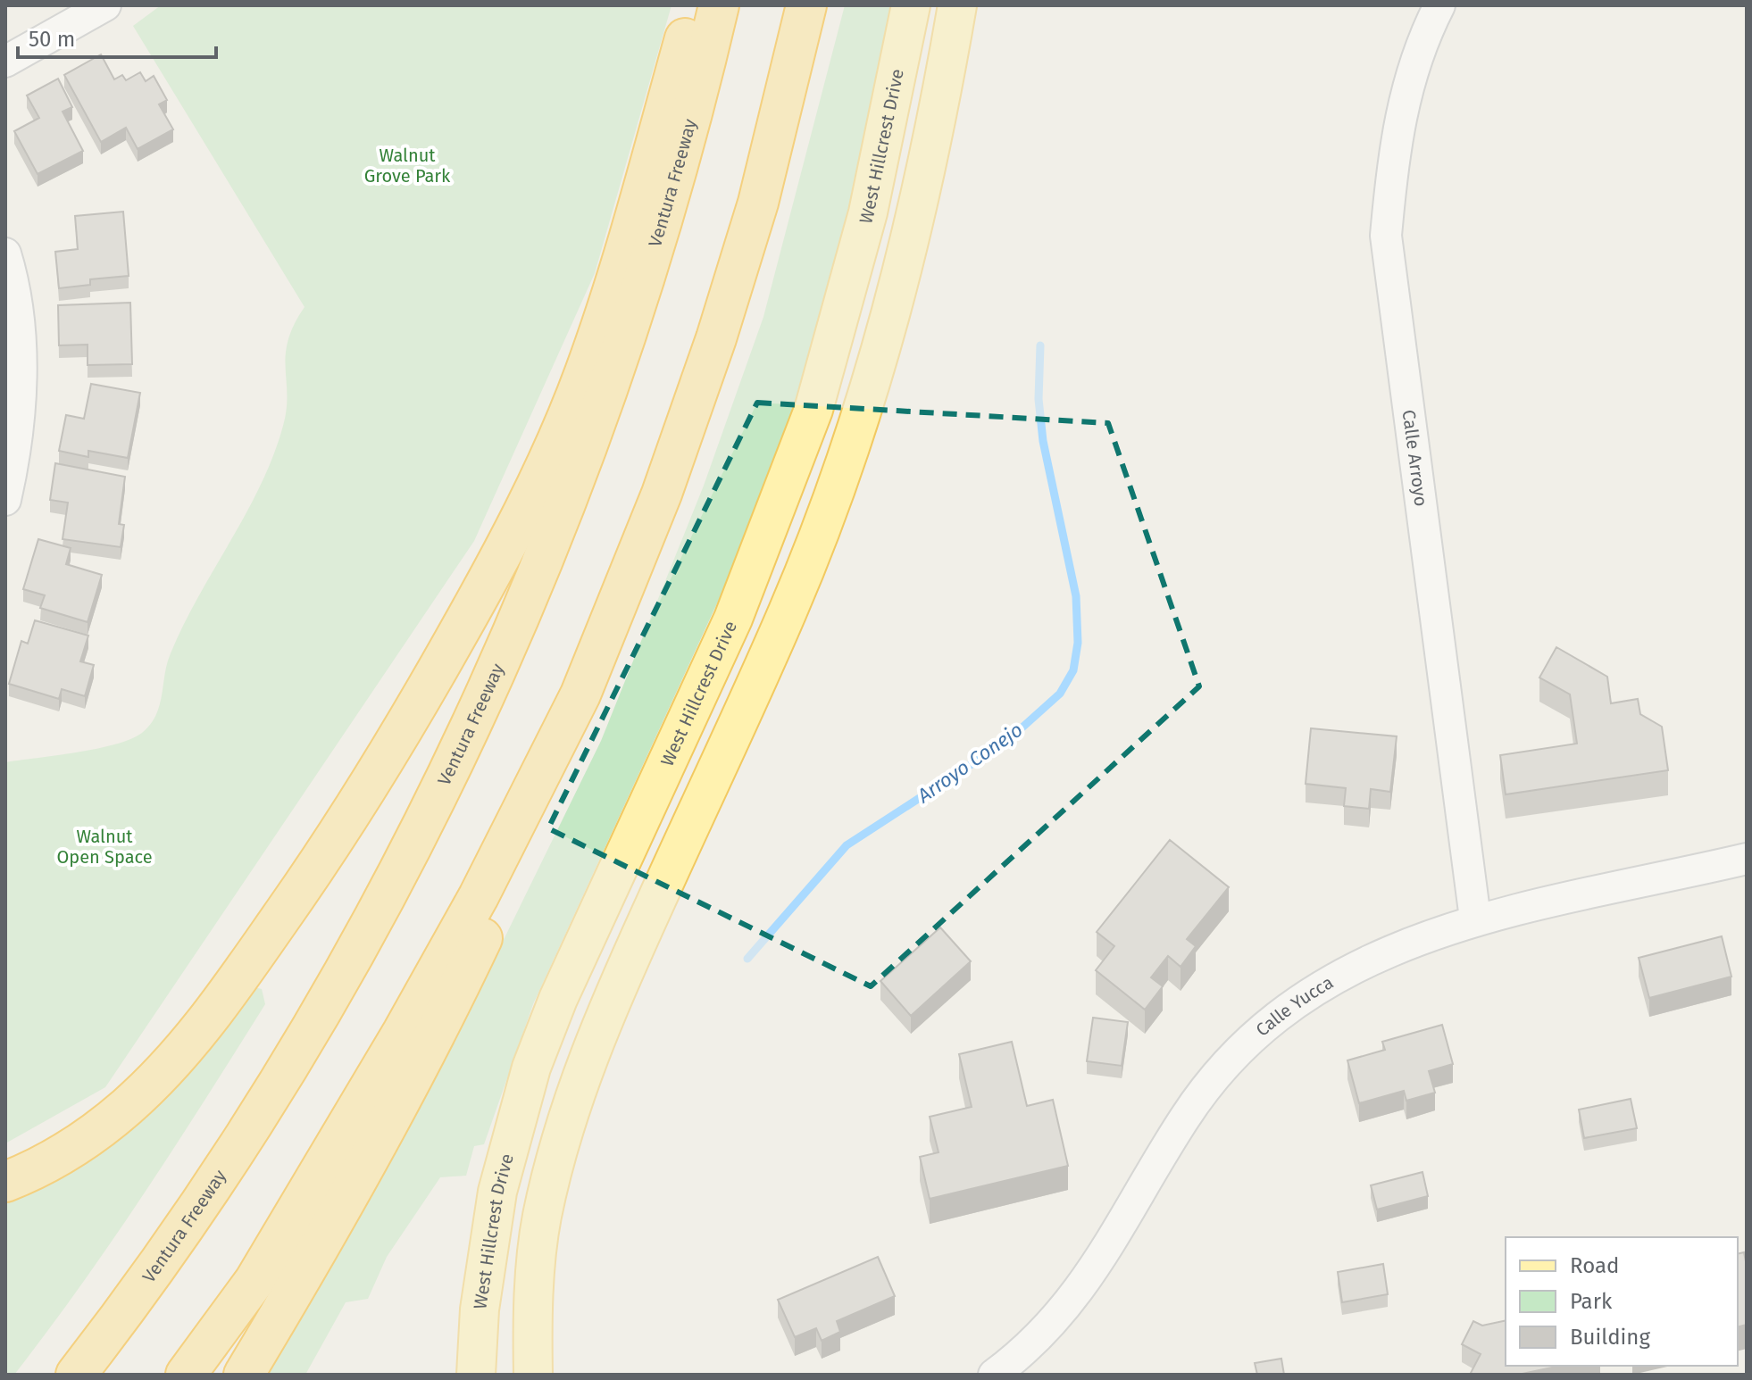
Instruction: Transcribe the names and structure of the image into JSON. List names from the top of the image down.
{
  "streets": {
    "highway": ["Ventura Freeway"],
    "main road": ["West Hillcrest Drive"],
    "street": ["Calle Arroyo", "Calle Yucca"]
  },
  "crossings": [
    ["Calle Arroyo", "Calle Yucca"]
  ],
  "water": ["Arroyo Conejo"],
  "parks": ["Walnut Grove Park", "Walnut Open Space"],
  "legend": ["Road", "Park", "Building"],
  "scale_bar": "50 m"
}
